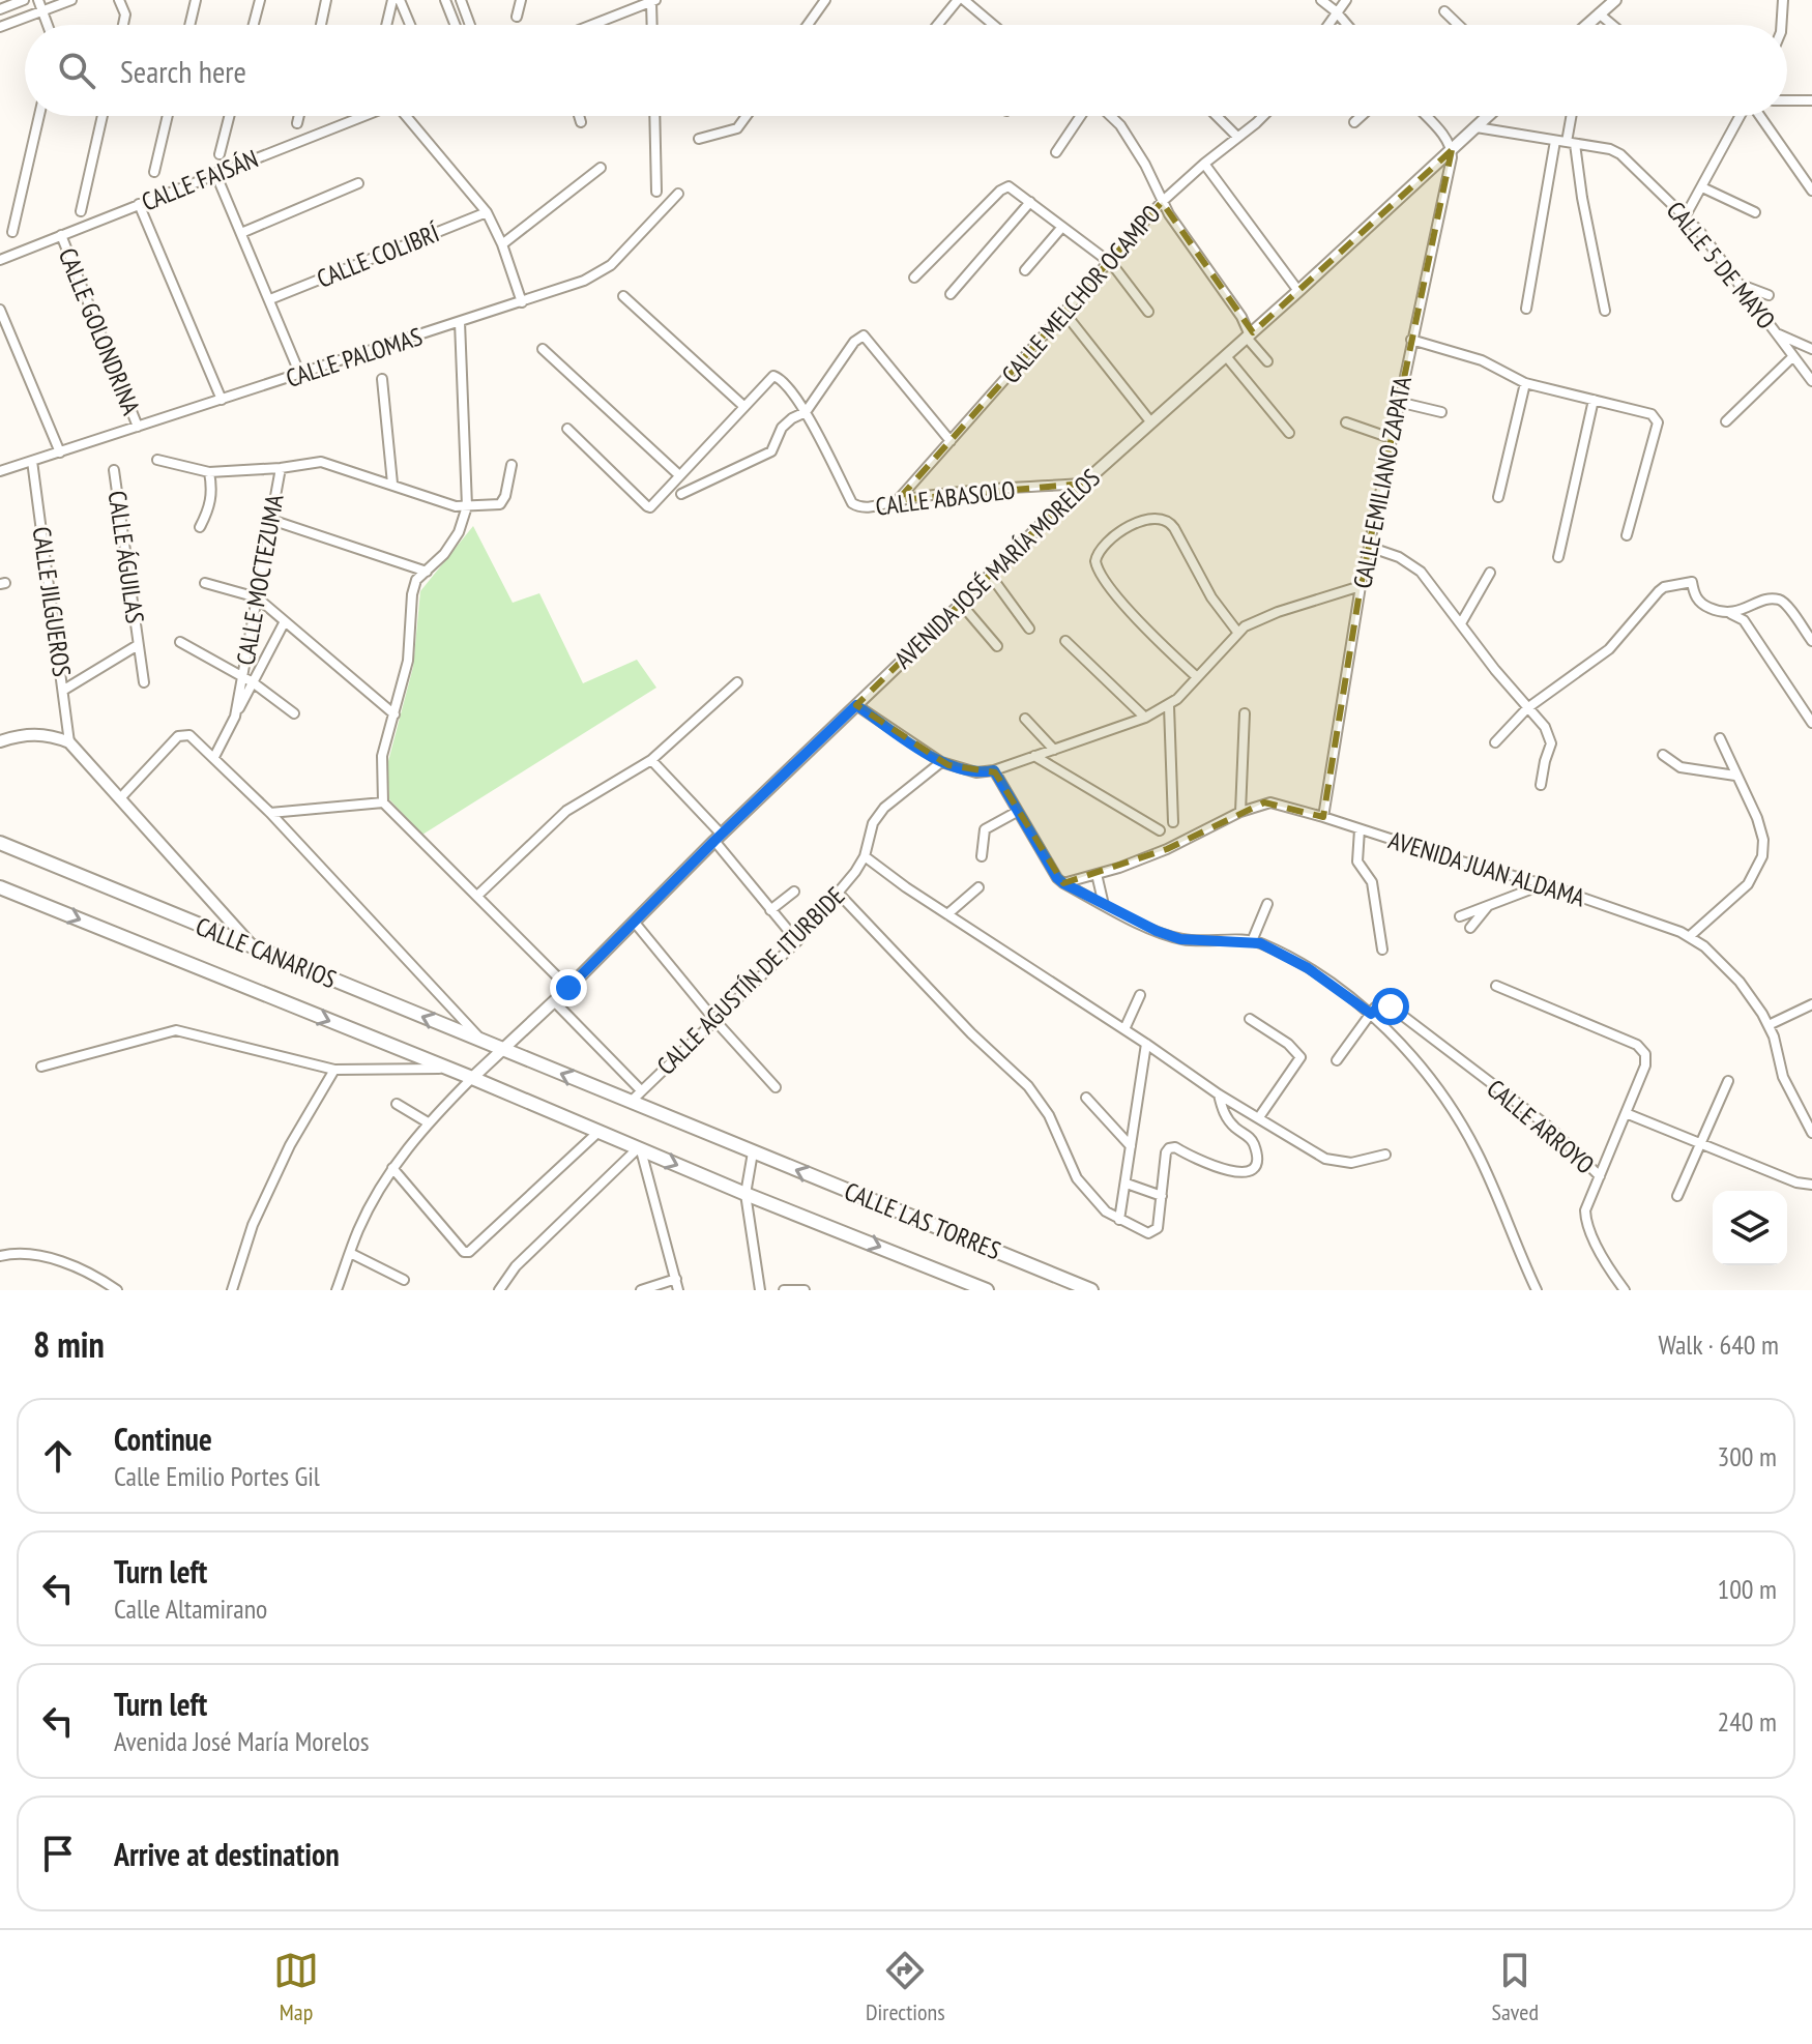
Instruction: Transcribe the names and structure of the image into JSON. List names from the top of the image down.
{
  "streets": {
    "main road": ["CALLE CANARIOS", "CALLE LAS TORRES"],
    "street": [
      "CALLE FAISÁN",
      "CALLE COLIBRÍ",
      "CALLE 5 DE MAYO",
      "CALLE MELCHOR OCAMPO",
      "CALLE GOLONDRINA",
      "CALLE PALOMAS",
      "CALLE EMILIANO ZAPATA",
      "CALLE ABASOLO",
      "CALLE ÁGUILAS",
      "AVENIDA JOSÉ MARÍA MORELOS",
      "CALLE MOCTEZUMA",
      "CALLE JILGUEROS",
      "AVENIDA JUAN ALDAMA",
      "CALLE AGUSTÍN DE ITURBIDE",
      "CALLE ARROYO"
    ]
  },
  "crossings": [
    ["CALLE FAISÁN", "CALLE GOLONDRINA"],
    ["CALLE 5 DE MAYO", "AVENIDA JOSÉ MARÍA MORELOS"],
    ["CALLE MELCHOR OCAMPO", "CALLE ABASOLO"],
    ["CALLE GOLONDRINA", "CALLE PALOMAS"],
    ["CALLE PALOMAS", "CALLE JILGUEROS"],
    ["CALLE EMILIANO ZAPATA", "AVENIDA JOSÉ MARÍA MORELOS"],
    ["CALLE EMILIANO ZAPATA", "AVENIDA JUAN ALDAMA"],
    ["CALLE ABASOLO", "AVENIDA JOSÉ MARÍA MORELOS"],
    ["CALLE ÁGUILAS", "CALLE JILGUEROS"],
    ["AVENIDA JOSÉ MARÍA MORELOS", "CALLE CANARIOS"],
    ["CALLE CANARIOS", "CALLE AGUSTÍN DE ITURBIDE"],
    ["CALLE CANARIOS", "CALLE LAS TORRES"],
    ["CALLE AGUSTÍN DE ITURBIDE", "CALLE LAS TORRES"]
  ],
  "page": {
    "search": "Search here",
    "heading": ["8 min", "Walk · 640 m"],
    "list": [
      ["Continue", "Calle Emilio Portes Gil", "300 m"],
      ["Turn left", "Calle Altamirano", "100 m"],
      ["Turn left", "Avenida José María Morelos", "240 m"],
      "Arrive at destination"
    ],
    "nav": ["Map", "Directions", "Saved"]
  }
}
